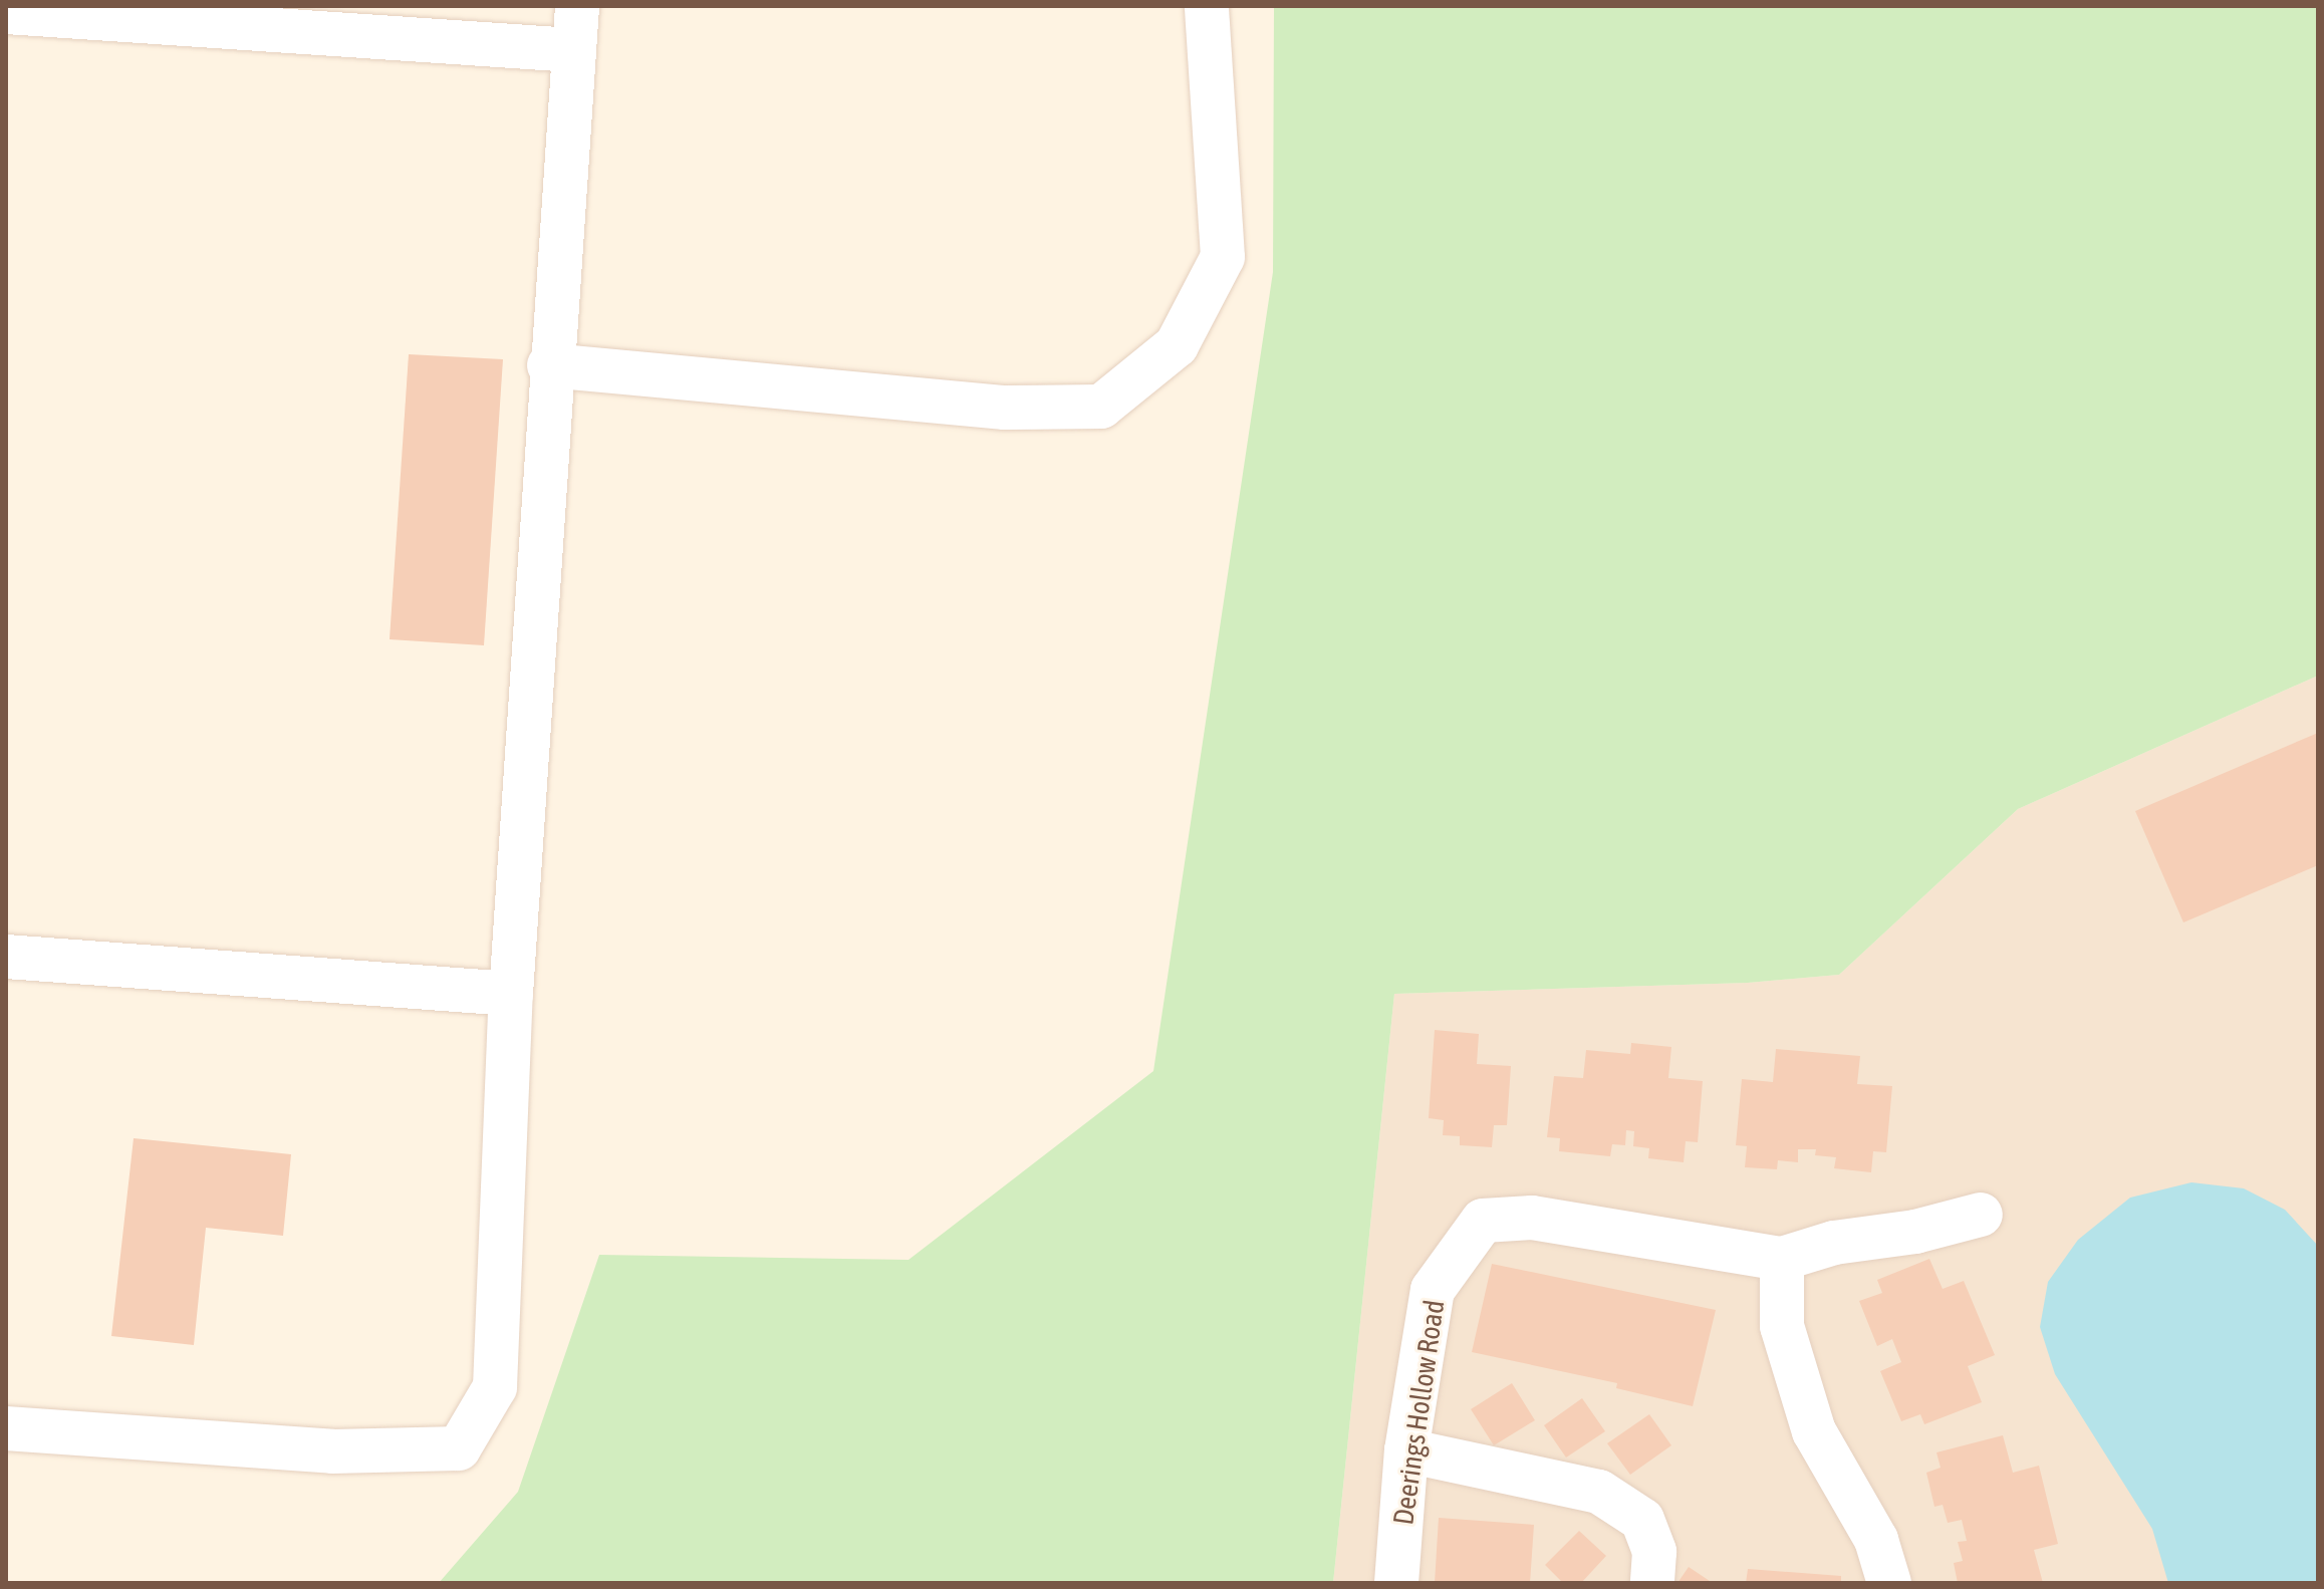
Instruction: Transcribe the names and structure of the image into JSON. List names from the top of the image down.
{
  "streets": {
    "street": ["Deerings Hollow Road"]
  }
}
